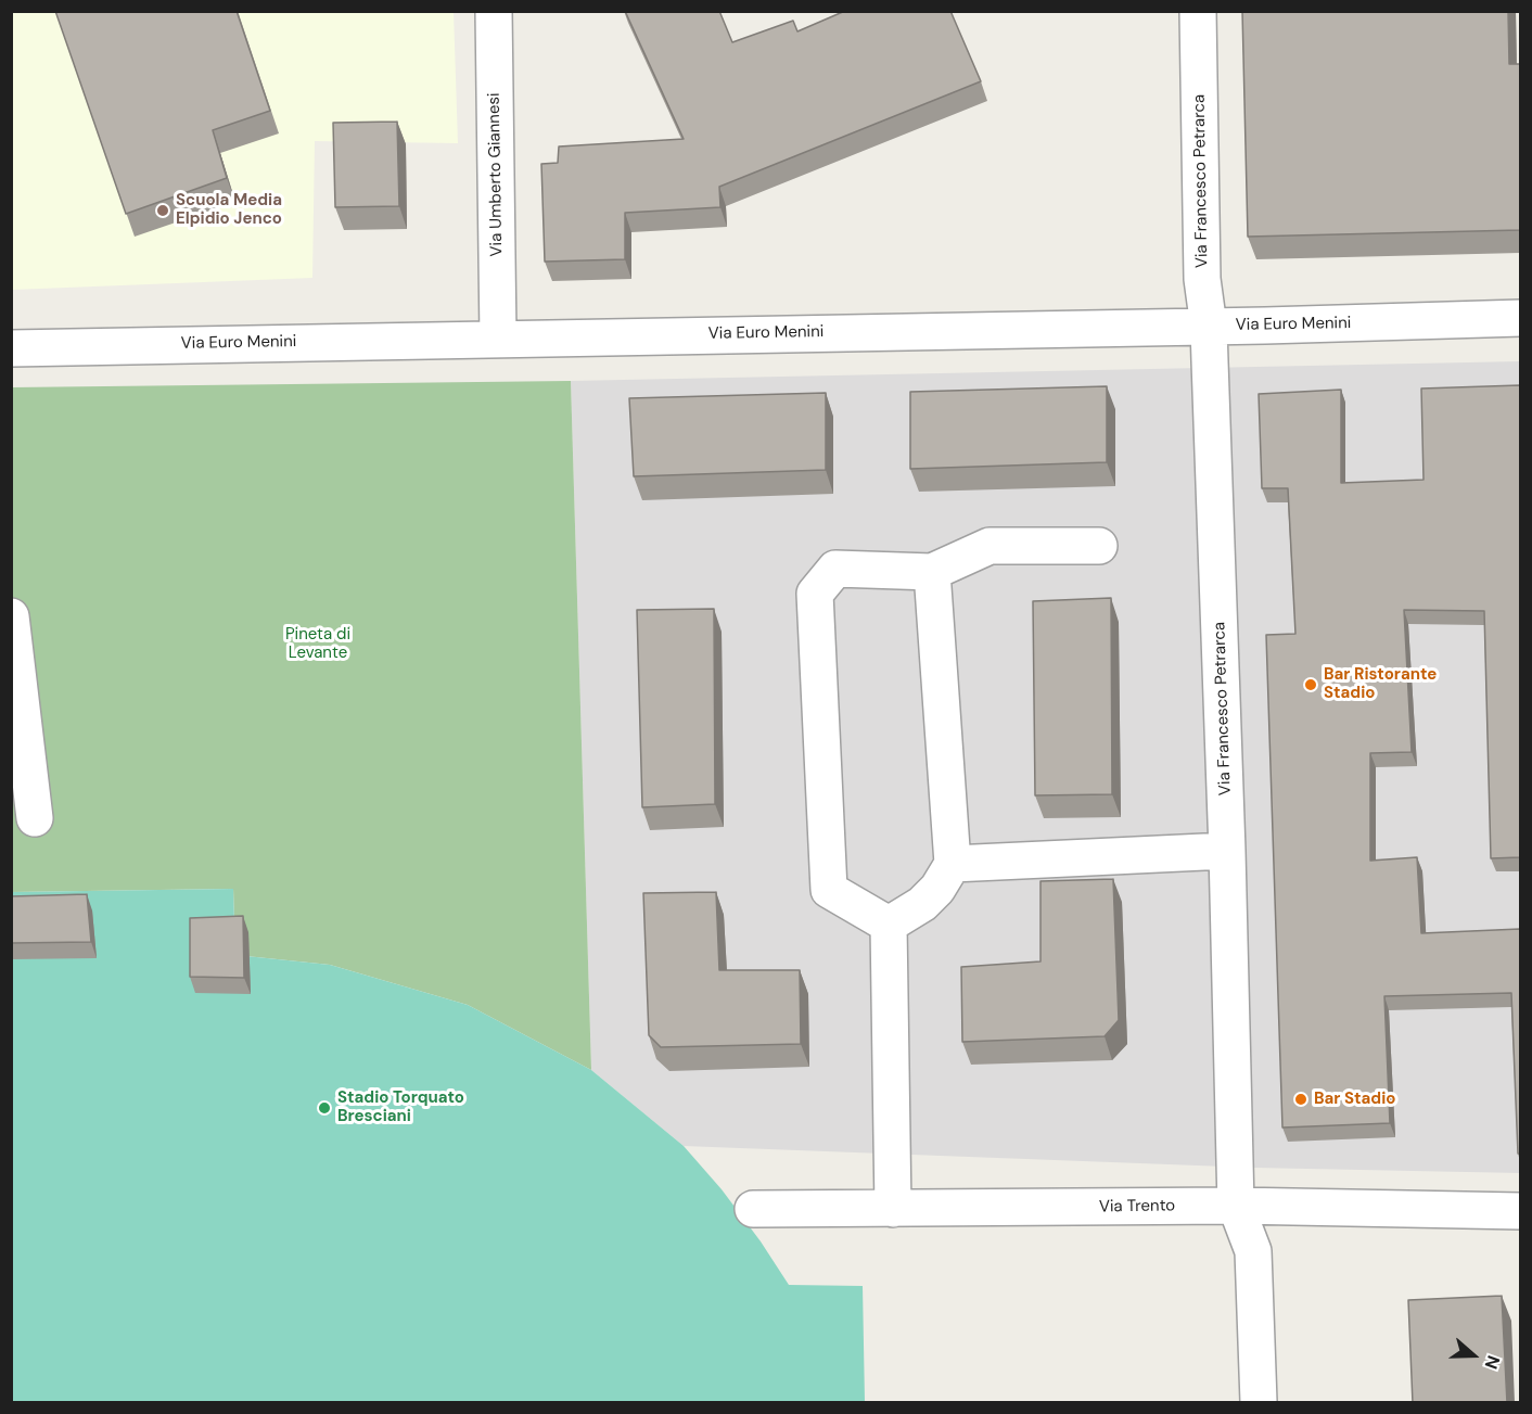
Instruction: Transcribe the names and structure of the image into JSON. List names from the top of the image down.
{
  "streets": {
    "street": [
      "Via Umberto Giannesi",
      "Via Francesco Petrarca",
      "Via Euro Menini",
      "Via Trento"
    ]
  },
  "crossings": [
    ["Via Umberto Giannesi", "Via Euro Menini"],
    ["Via Francesco Petrarca", "Via Euro Menini"],
    ["Via Francesco Petrarca", "Via Trento"]
  ],
  "parks": ["Pineta di Levante"],
  "places": [
    "Scuola Media Elpidio Jenco",
    "Bar Ristorante Stadio",
    "Bar Stadio",
    "Stadio Torquato Bresciani"
  ],
  "north": "right"
}
